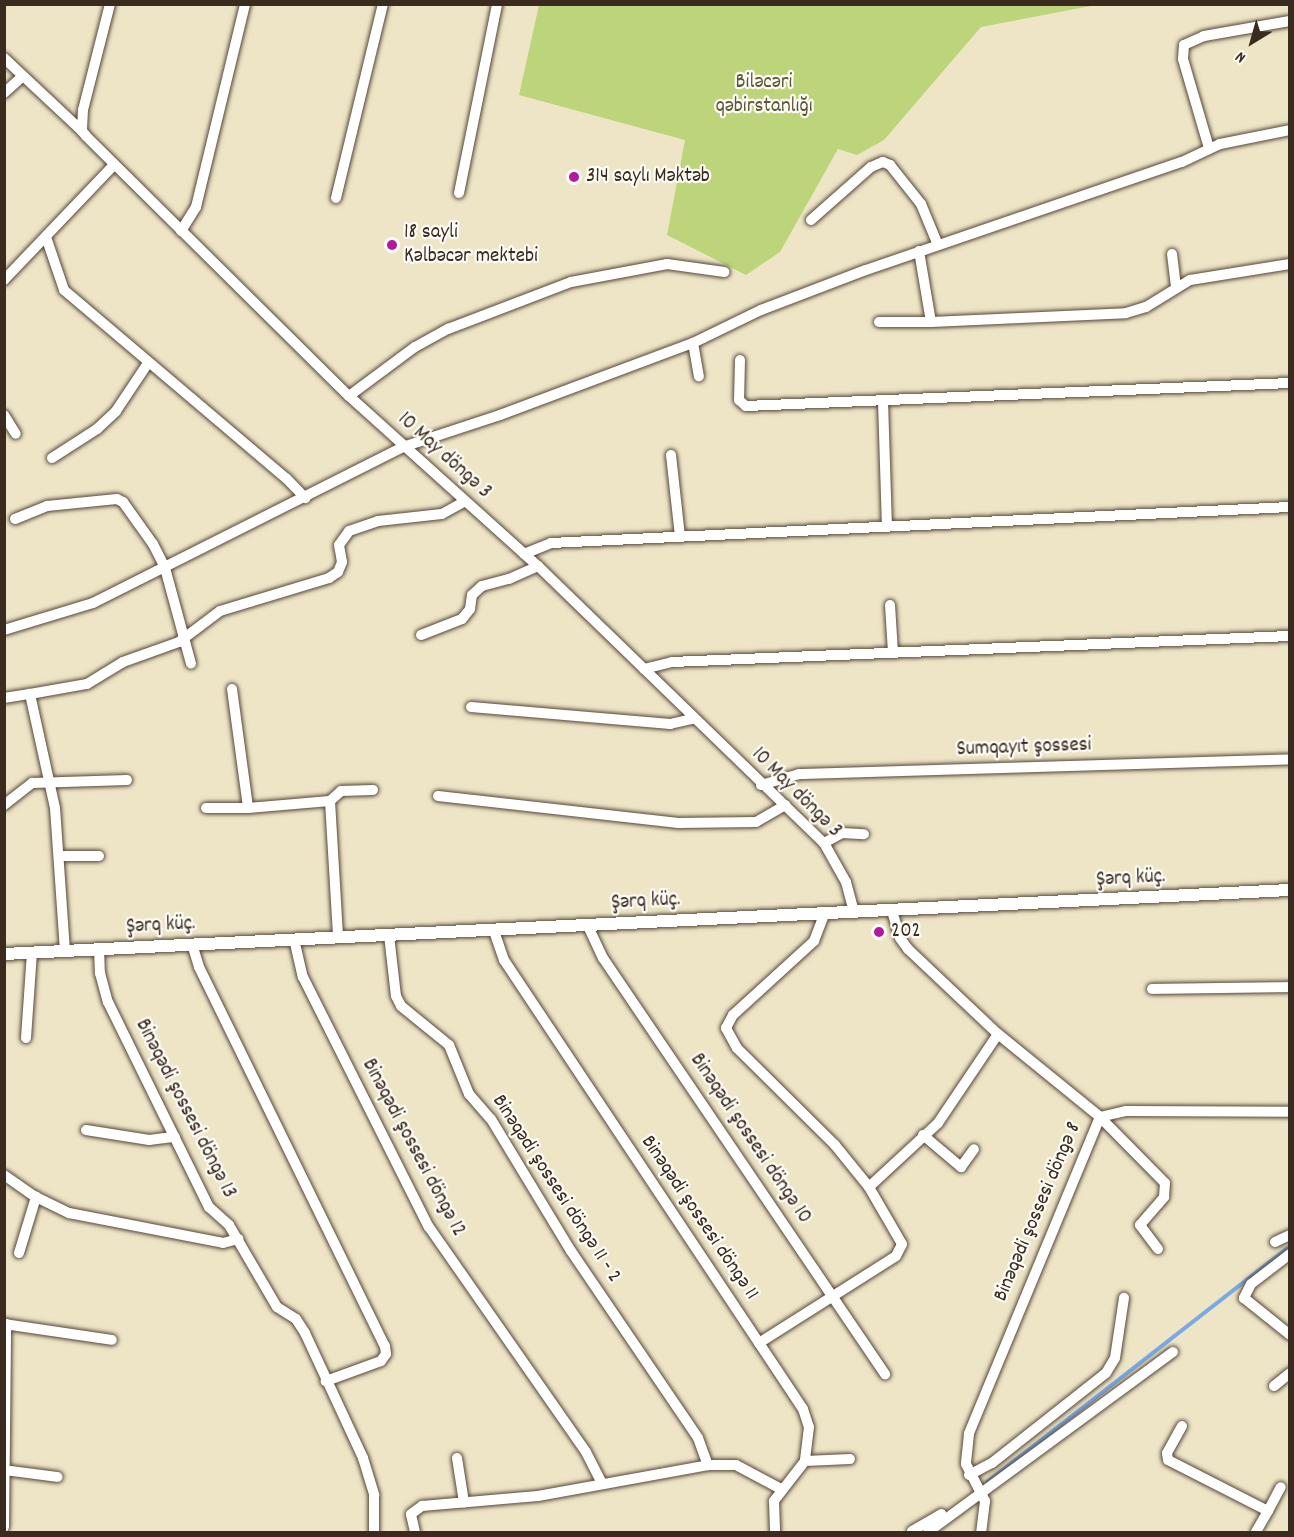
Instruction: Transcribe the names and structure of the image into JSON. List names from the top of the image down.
{
  "streets": {
    "street": [
      "10 May döngə 3",
      "Sumqayıt şossesi",
      "Şərq küç.",
      "Binəqədi şossesi döngə 13",
      "Binəqədi şossesi döngə 10",
      "Binəqədi şossesi döngə 12",
      "Binəqədi şossesi döngə 11 - 2",
      "Binəqədi şossesi döngə 8",
      "Binəqədi şossesi döngə 11"
    ]
  },
  "crossings": [
    ["10 May döngə 3", "Sumqayıt şossesi"],
    ["10 May döngə 3", "Şərq küç."],
    ["Şərq küç.", "Binəqədi şossesi döngə 13"],
    ["Şərq küç.", "Binəqədi şossesi döngə 10"],
    ["Şərq küç.", "Binəqədi şossesi döngə 12"],
    ["Şərq küç.", "Binəqədi şossesi döngə 11 - 2"],
    ["Şərq küç.", "Binəqədi şossesi döngə 8"],
    ["Şərq küç.", "Binəqədi şossesi döngə 11"]
  ],
  "parks": ["Biləcəri qəbirstanlığı"],
  "places": ["314 saylı Məktəb", "18 sayli Kəlbəcər mektebi", "202"],
  "north": "bottom left"
}
